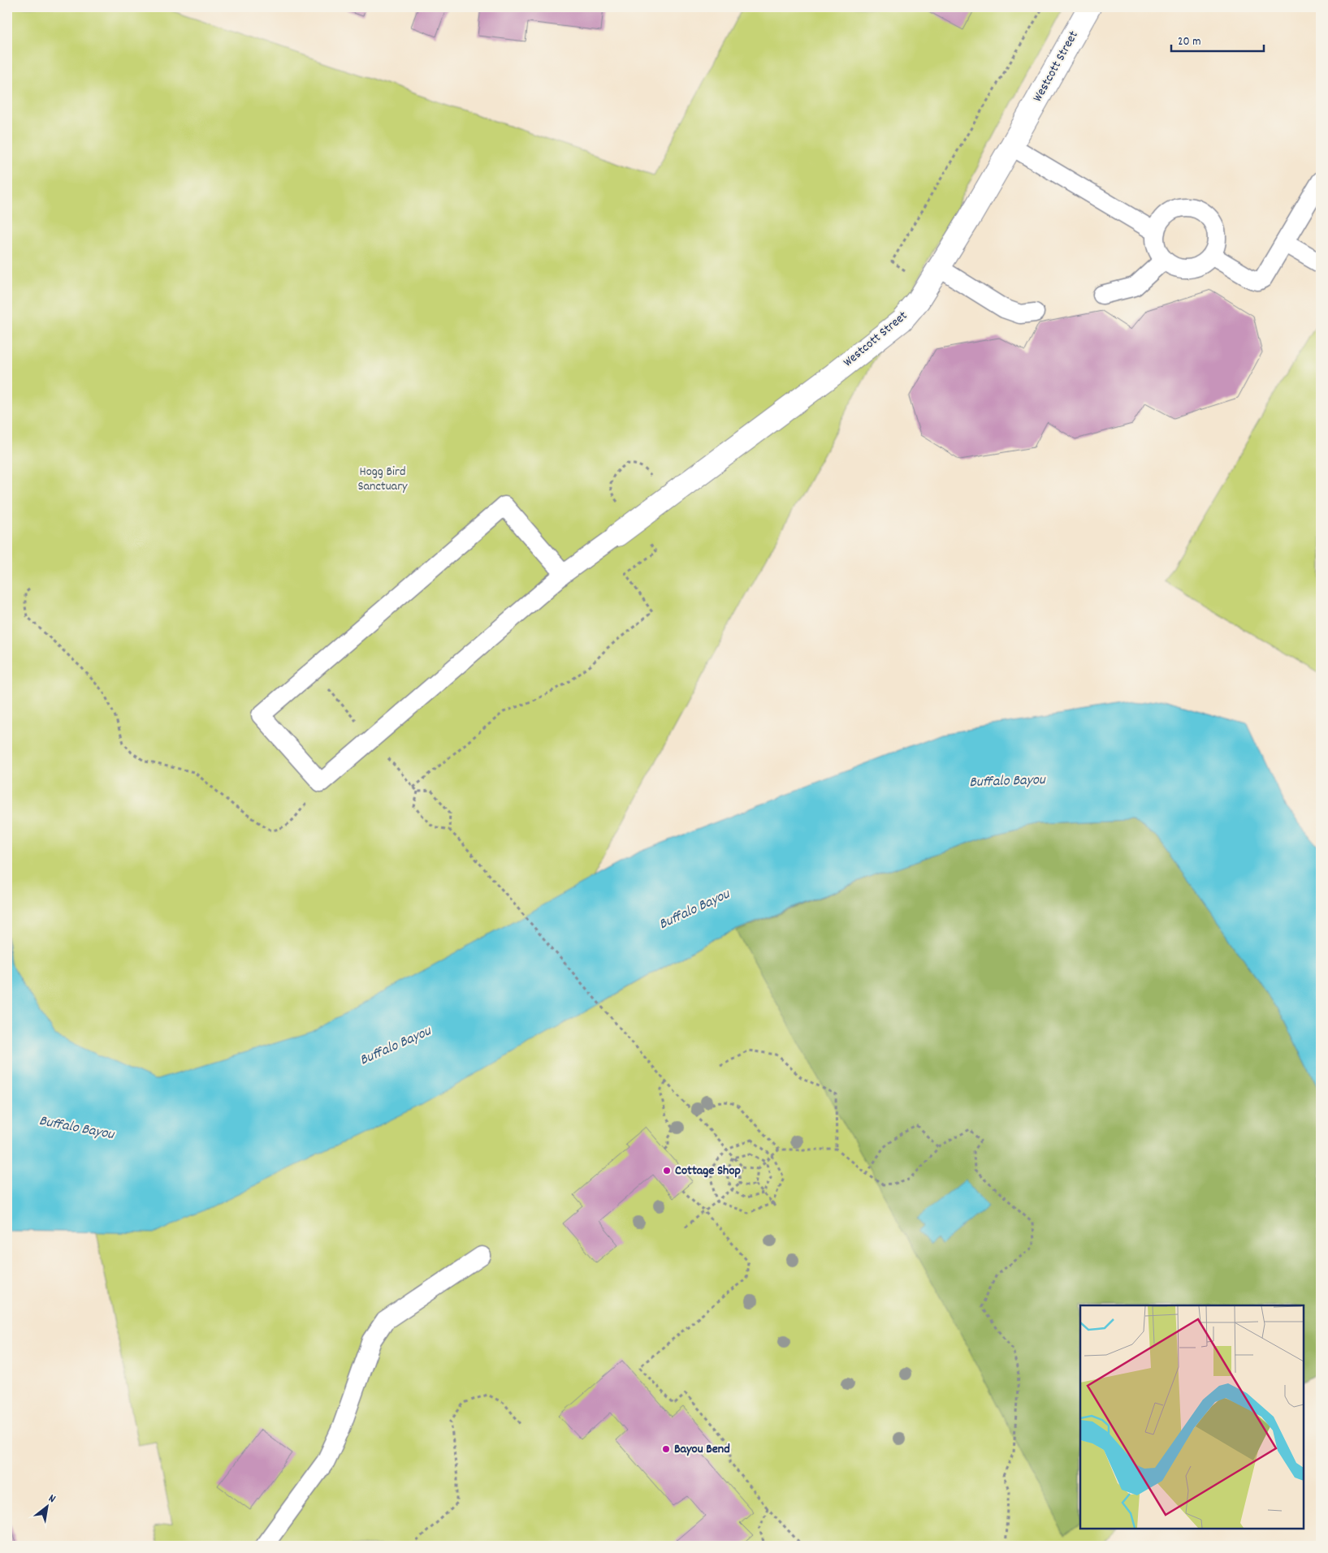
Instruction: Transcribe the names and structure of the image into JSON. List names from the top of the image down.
{
  "streets": {
    "street": ["Westcott Street"]
  },
  "water": ["Buffalo Bayou"],
  "parks": ["Hogg Bird Sanctuary"],
  "places": ["Cottage Shop", "Bayou Bend"],
  "scale_bar": "20 m",
  "north": "top right"
}
